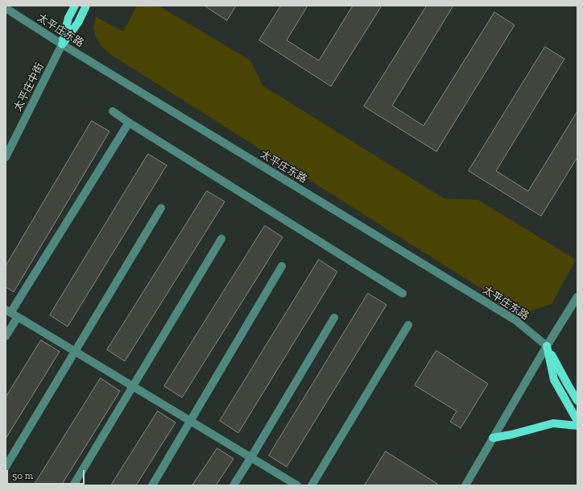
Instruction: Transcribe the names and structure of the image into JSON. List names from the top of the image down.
{
  "streets": {
    "main road": ["太平庄东路", "太平庄中街"]
  },
  "crossings": [
    ["太平庄东路", "太平庄中街"]
  ],
  "scale_bar": "50 m"
}
